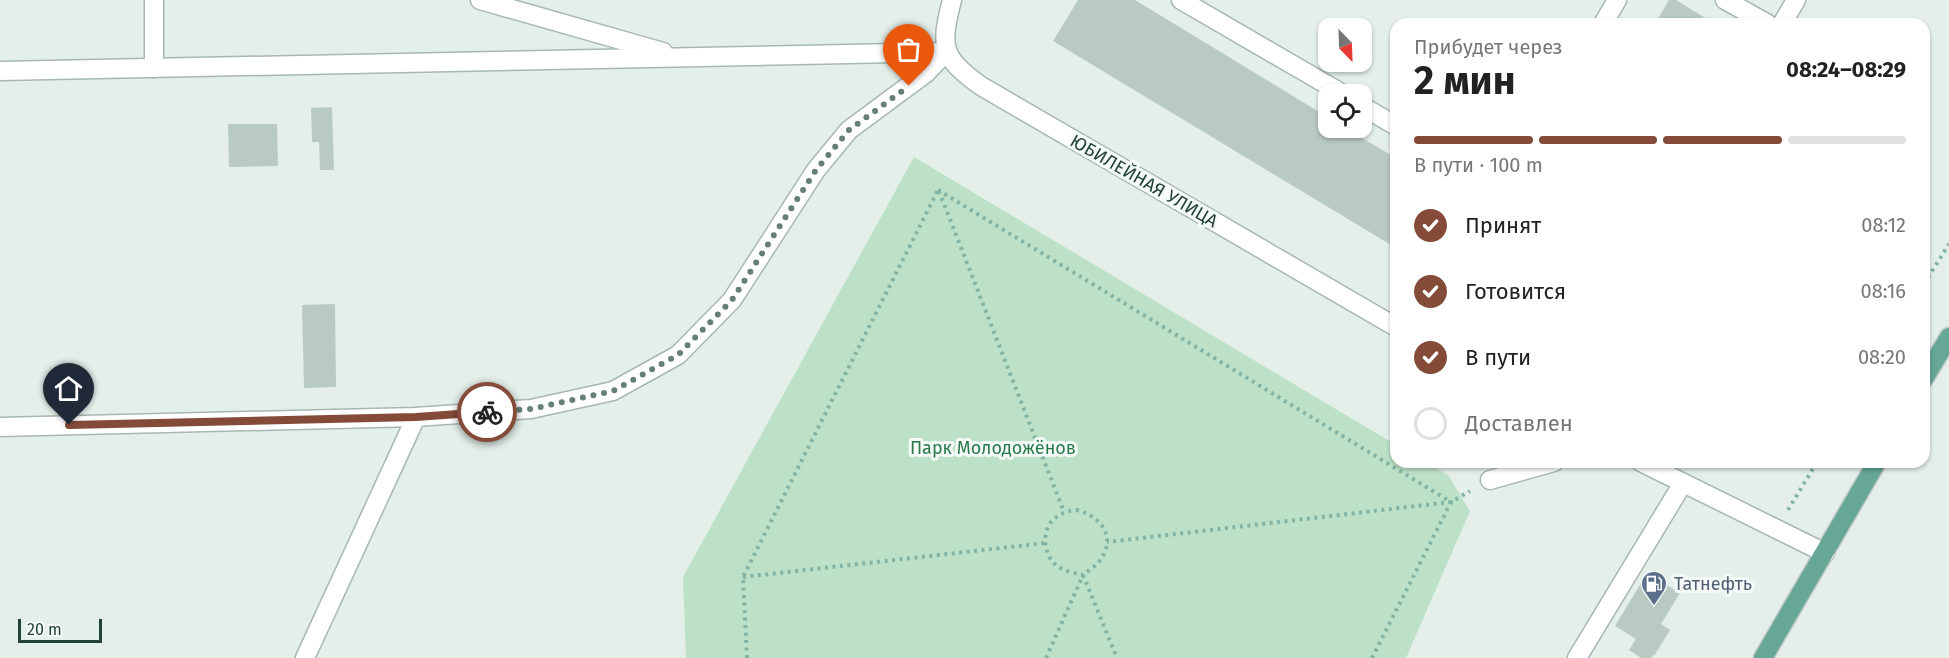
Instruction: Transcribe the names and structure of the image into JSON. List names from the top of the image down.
{
  "streets": {
    "street": ["ЮБИЛЕЙНАЯ УЛИЦА"]
  },
  "parks": ["Парк Молодожёнов"],
  "places": {
    "fuel station": ["Татнефть"]
  },
  "scale_bar": "20 m",
  "north": "bottom right",
  "page": {
    "heading": ["2 мин", "Прибудет через", "08:24–08:29"],
    "bar": "В пути · 100 m",
    "list": [
      ["Принят", "08:12"],
      ["Готовится", "08:16"],
      ["В пути", "08:20"],
      "Доставлен"
    ],
    "scale": "20 m"
  }
}
